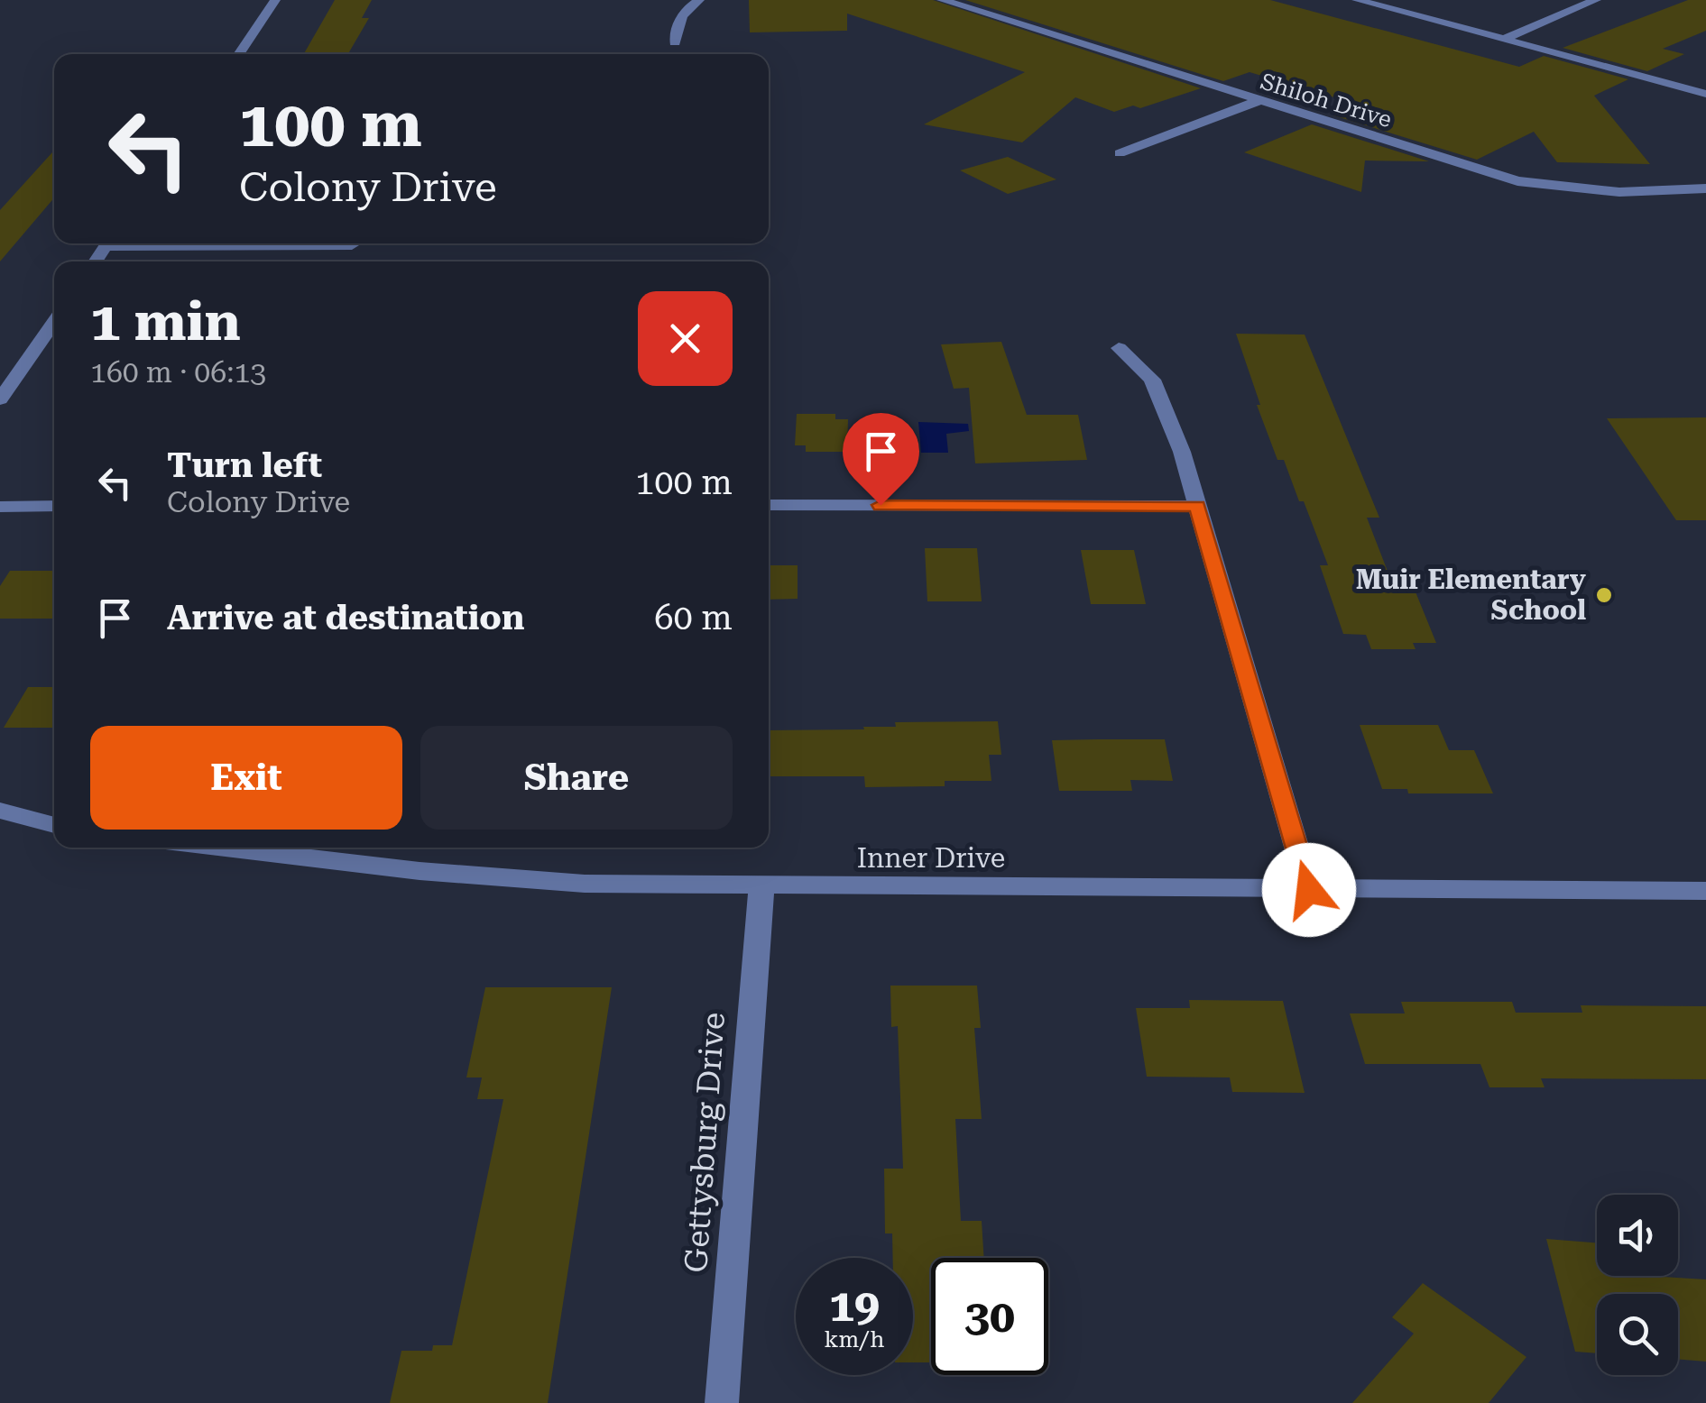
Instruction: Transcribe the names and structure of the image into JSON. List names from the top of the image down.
{
  "streets": {
    "street": ["Shiloh Drive", "Inner Drive", "Gettysburg Drive"]
  },
  "crossings": [
    ["Inner Drive", "Gettysburg Drive"]
  ],
  "places": ["Muir Elementary School"],
  "page": {
    "turn": ["100 m", "Colony Drive"],
    "heading": ["1 min", "160 m · 06:13"],
    "list": [
      {
        "name": "Turn left",
        "note": "Colony Drive",
        "value": "100 m"
      },
      {
        "name": "Arrive at destination",
        "value": "60 m"
      }
    ],
    "buttons": ["Exit", "Share"],
    "speed": "19 km/h",
    "limit": "30"
  }
}
